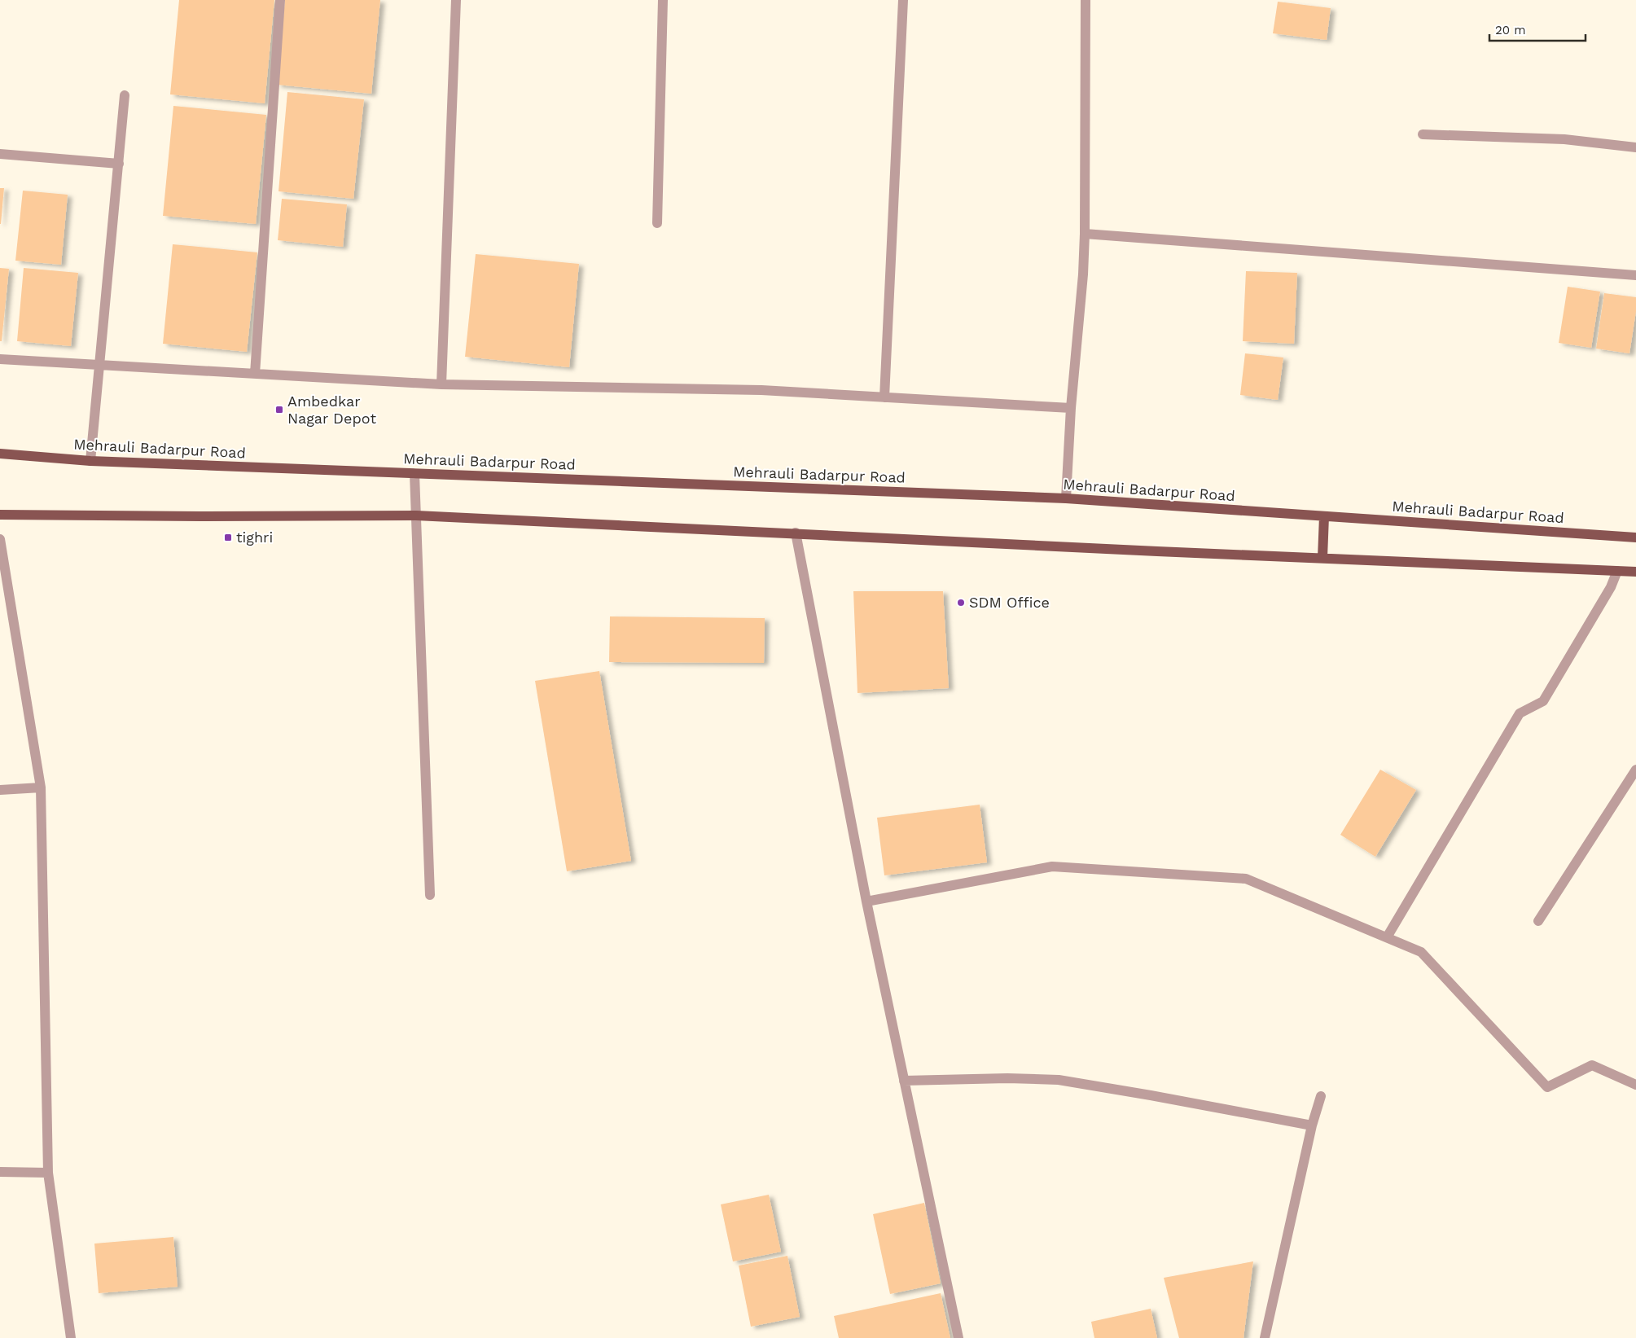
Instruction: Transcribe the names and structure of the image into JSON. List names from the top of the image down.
{
  "streets": {
    "main road": ["Mehrauli Badarpur Road"]
  },
  "places": {
    "transit": ["Ambedkar Nagar Depot", "tighri"],
    "other": ["SDM Office"]
  },
  "scale_bar": "20 m"
}
